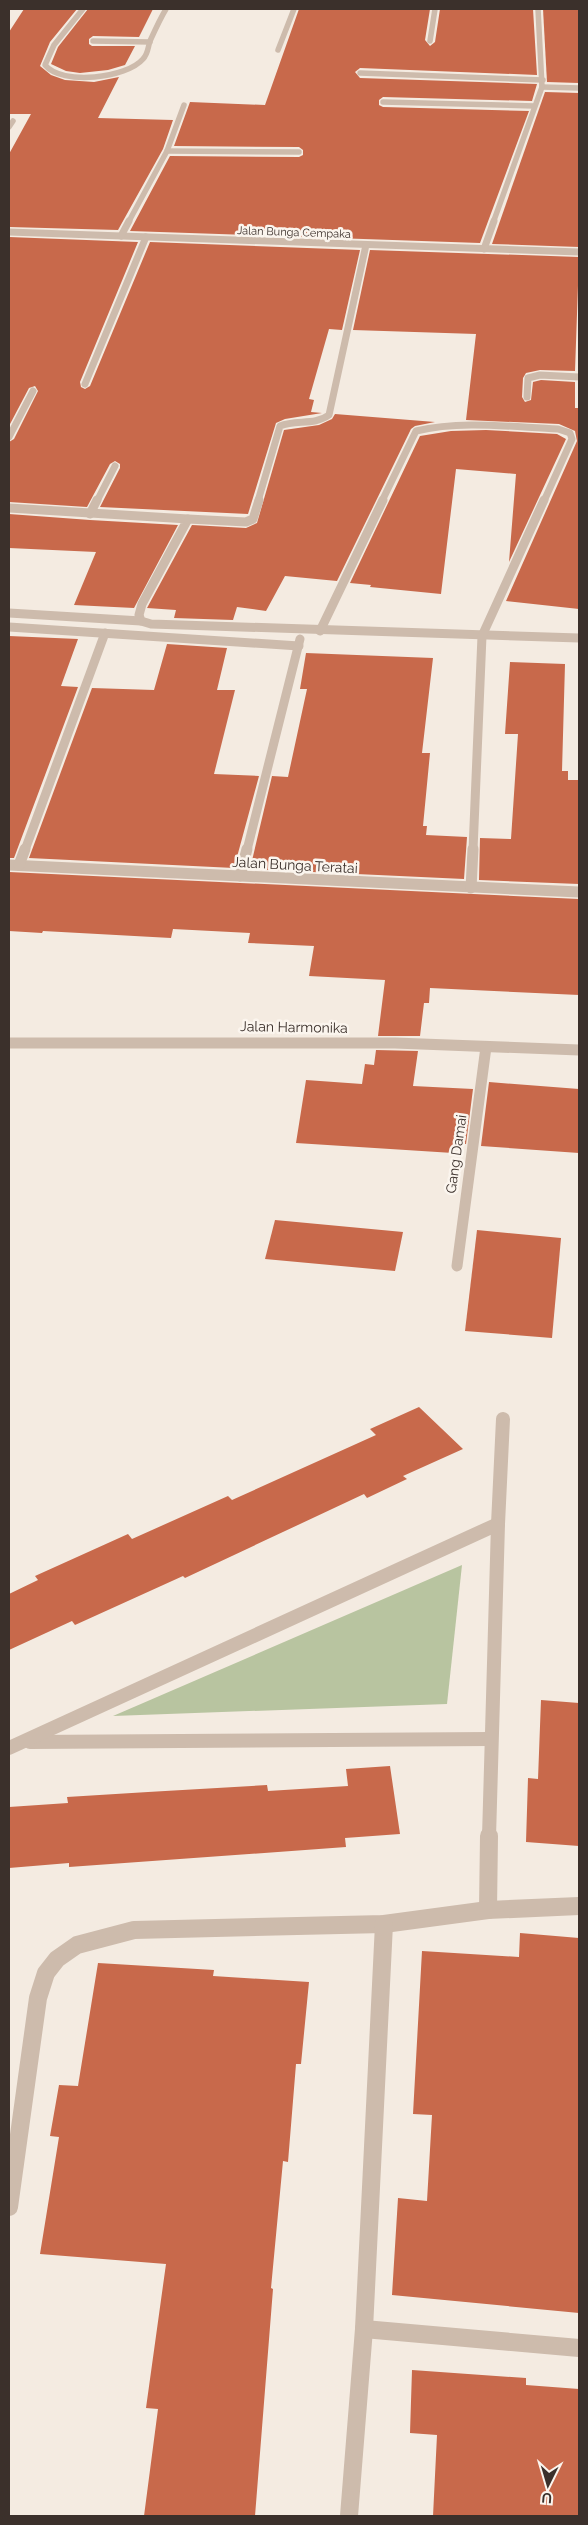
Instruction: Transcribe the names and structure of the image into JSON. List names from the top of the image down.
{
  "streets": {
    "street": [
      "Jalan Bunga Cempaka",
      "Jalan Bunga Teratai",
      "Jalan Harmonika",
      "Gang Damai"
    ]
  },
  "crossings": [
    ["Jalan Harmonika", "Gang Damai"]
  ],
  "north": "bottom"
}
